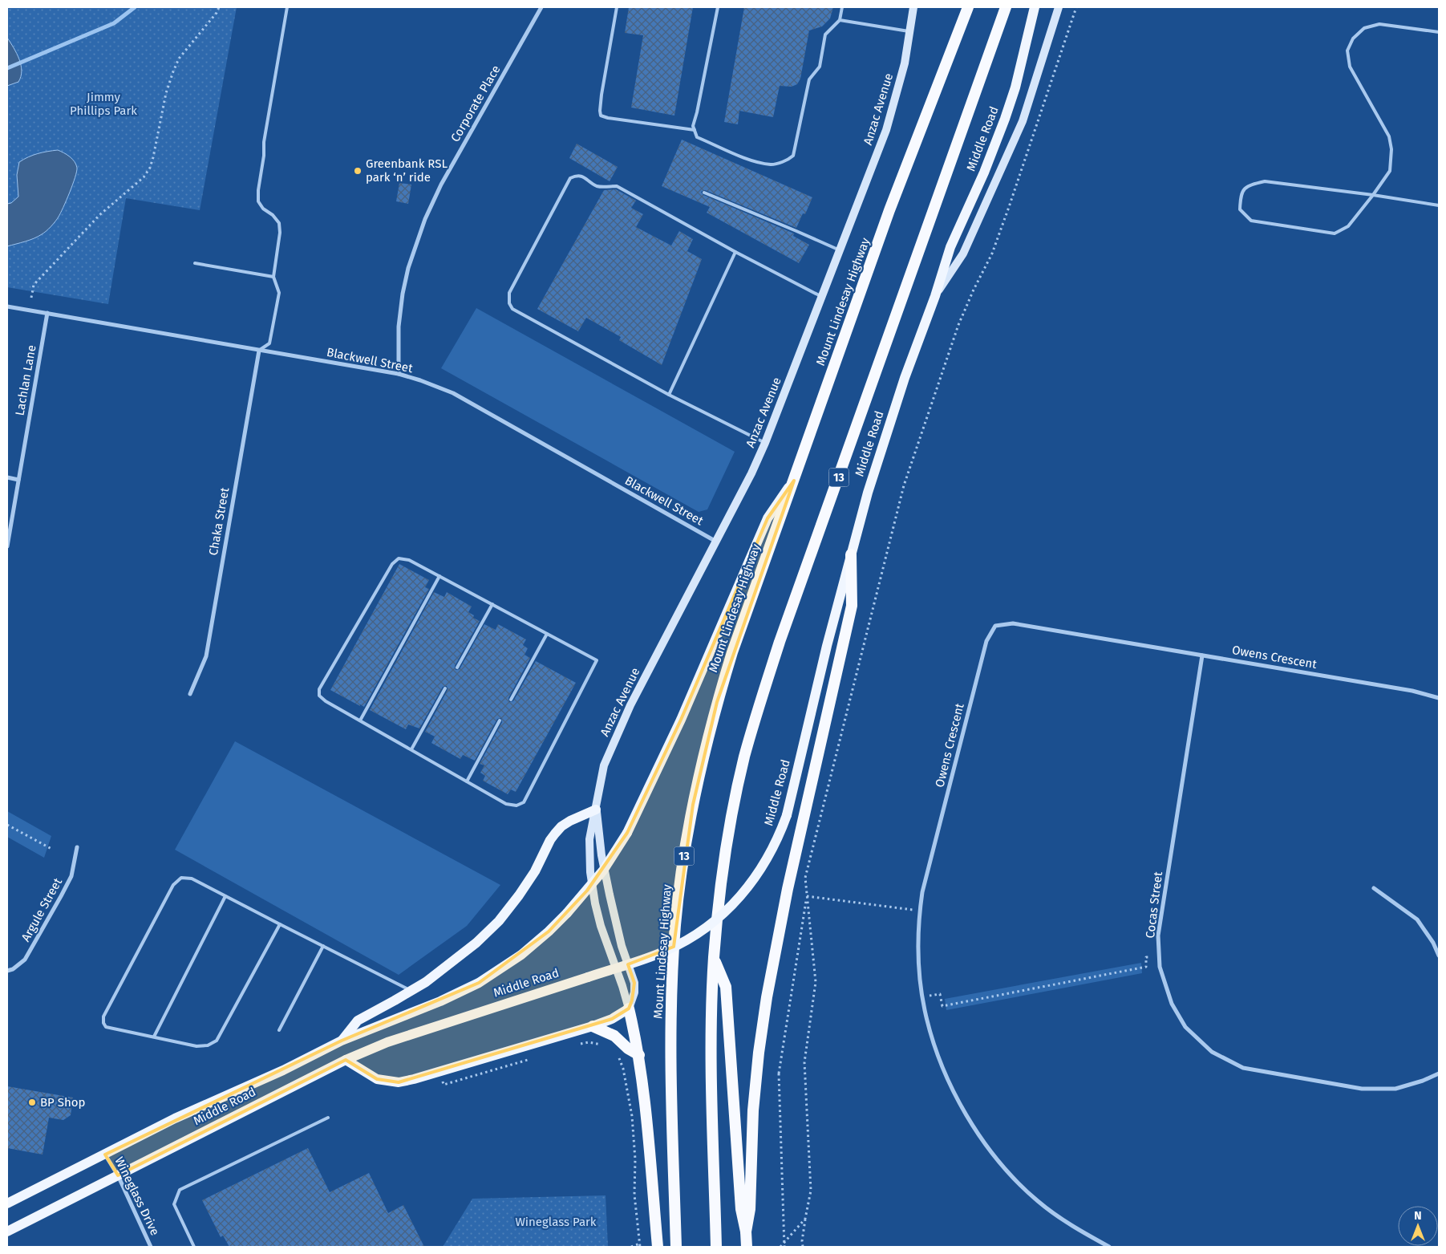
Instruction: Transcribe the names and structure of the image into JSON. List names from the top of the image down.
{
  "streets": {
    "highway": ["Mount Lindesay Highway", "13"],
    "main road": ["Anzac Avenue", "Middle Road"],
    "street": [
      "Corporate Place",
      "Blackwell Street",
      "Lachlan Lane",
      "Chaka Street",
      "Owens Crescent",
      "Cocas Street",
      "Argule Street",
      "Wineglass Drive"
    ]
  },
  "crossings": [
    ["Corporate Place", "Blackwell Street"],
    ["Anzac Avenue", "Blackwell Street"],
    ["Middle Road", "Mount Lindesay Highway"],
    ["Middle Road", "Wineglass Drive"],
    ["Blackwell Street", "Lachlan Lane"],
    ["Blackwell Street", "Chaka Street"],
    ["Owens Crescent", "Cocas Street"]
  ],
  "parks": ["Jimmy Phillips Park", "Wineglass Park"],
  "places": ["Greenbank RSL park ‘n’ ride", "BP Shop"],
  "north": "top"
}
